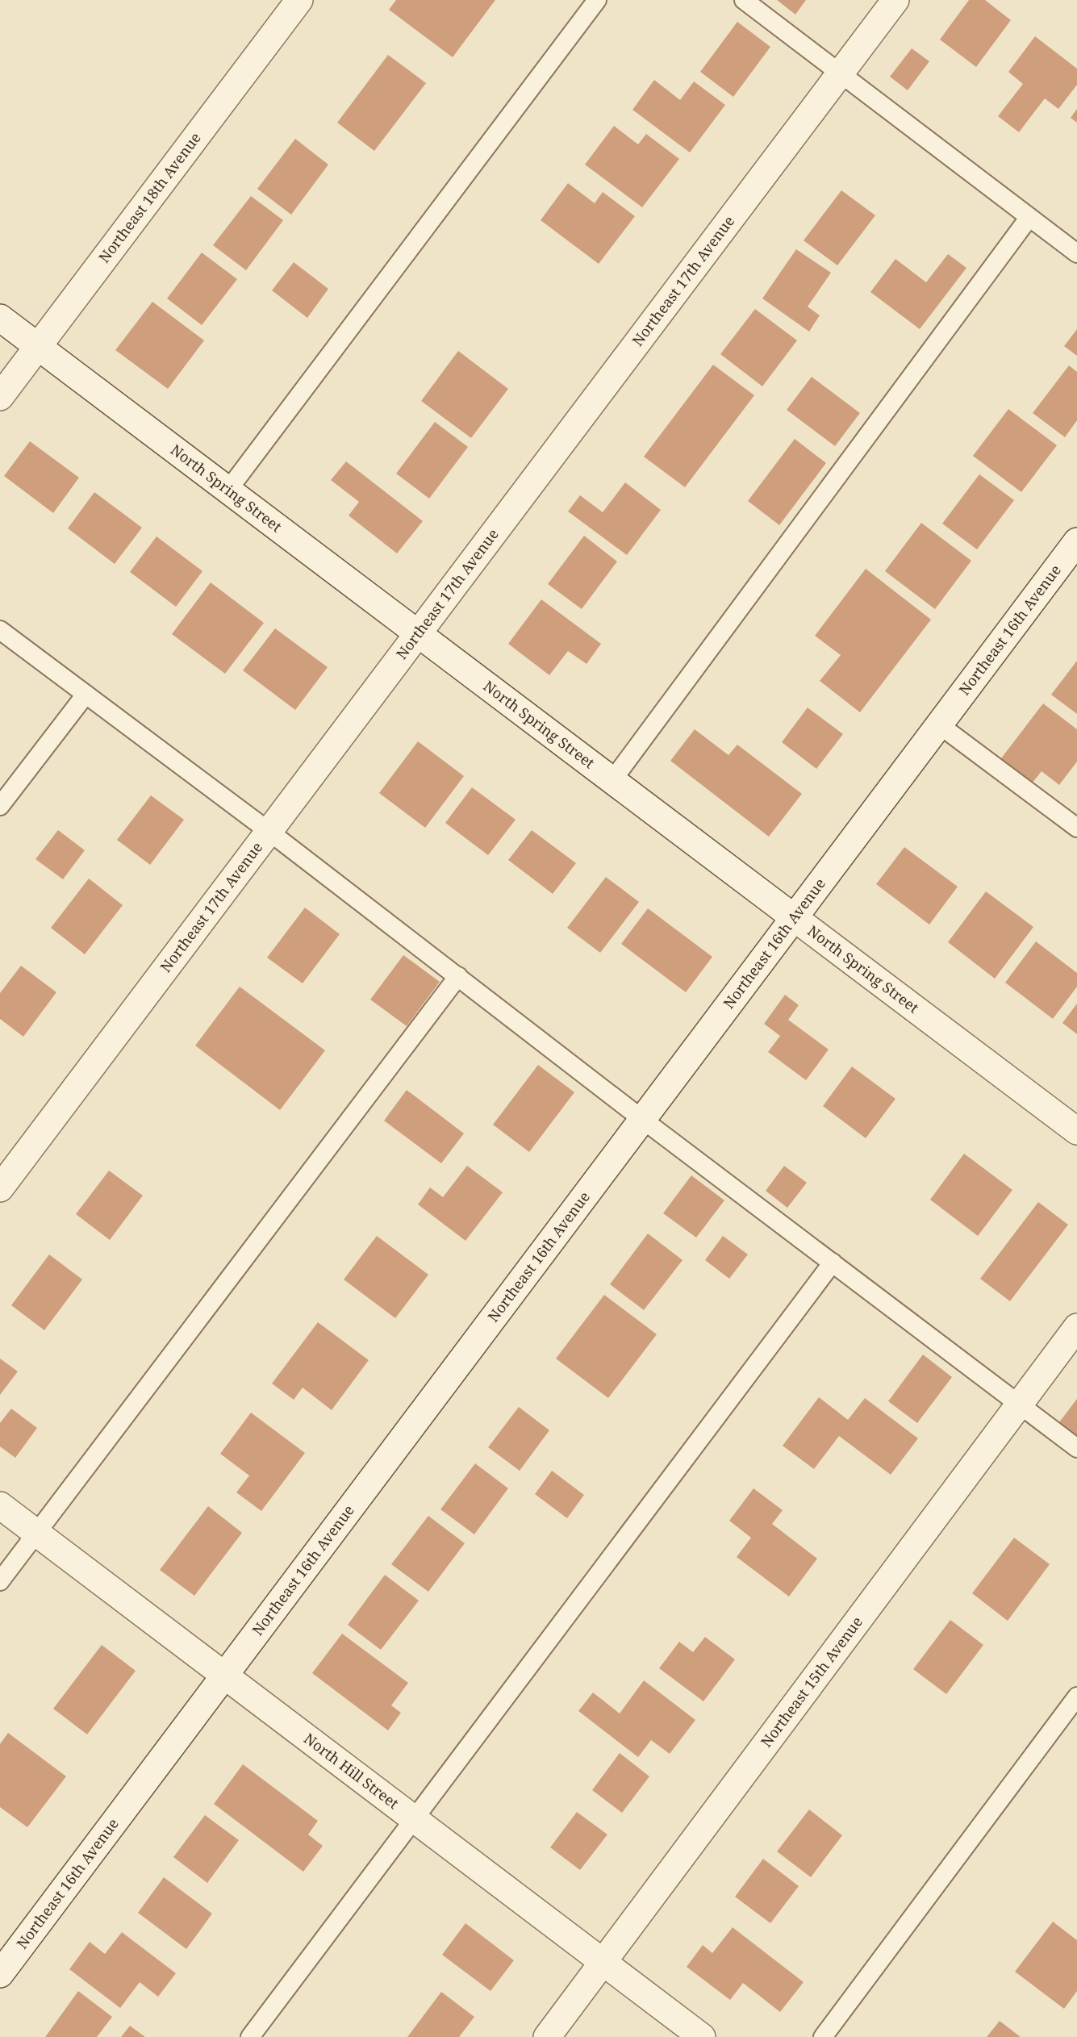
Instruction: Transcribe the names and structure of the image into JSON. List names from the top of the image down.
{
  "streets": {
    "street": [
      "Northeast 18th Avenue",
      "Northeast 17th Avenue",
      "North Spring Street",
      "Northeast 16th Avenue",
      "Northeast 15th Avenue",
      "North Hill Street"
    ]
  },
  "crossings": [
    ["Northeast 18th Avenue", "North Spring Street"],
    ["Northeast 17th Avenue", "North Spring Street"],
    ["North Spring Street", "Northeast 16th Avenue"],
    ["Northeast 16th Avenue", "North Hill Street"],
    ["Northeast 15th Avenue", "North Hill Street"]
  ]
}
